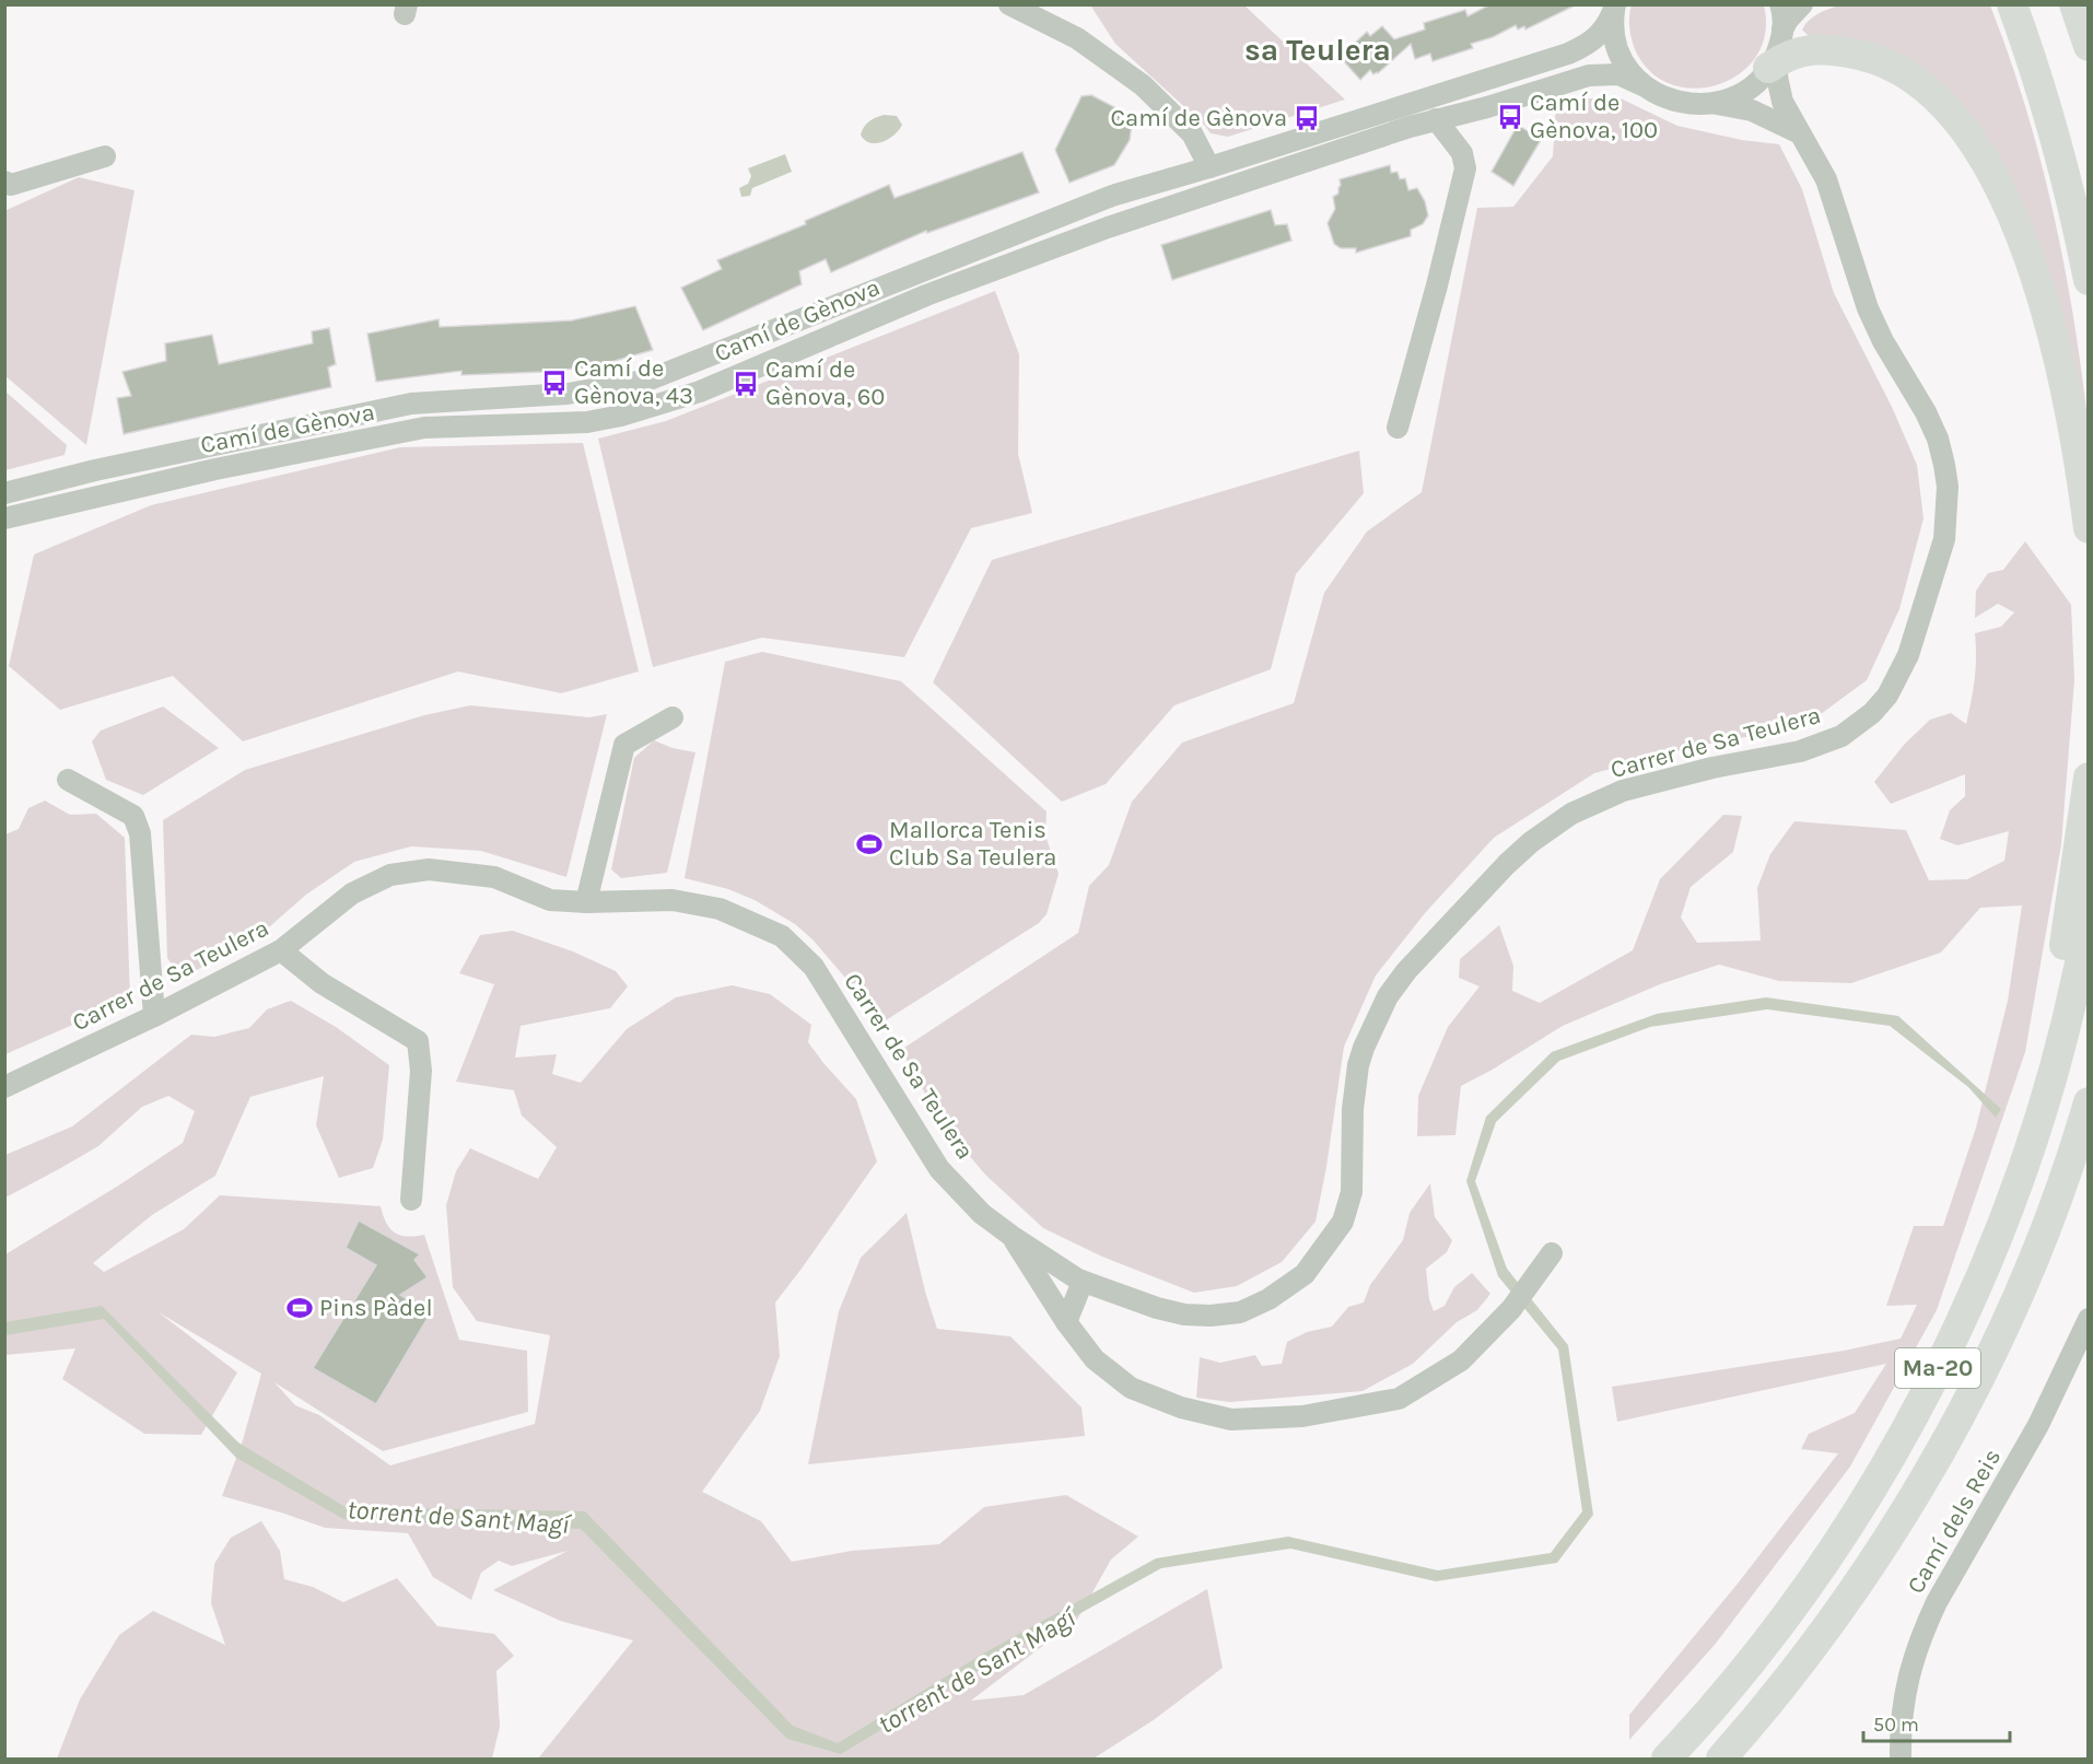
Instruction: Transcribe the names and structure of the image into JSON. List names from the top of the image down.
{
  "streets": {
    "highway": ["Ma-20"],
    "street": ["Camí de Gènova", "Carrer de Sa Teulera", "Camí dels Reis"]
  },
  "crossings": [
    ["Camí de Gènova", "Carrer de Sa Teulera"]
  ],
  "districts": ["sa Teulera"],
  "water": ["torrent de Sant Magí"],
  "places": {
    "bus stop": [
      "Camí de Gènova, 100",
      "Camí de Gènova",
      "Camí de Gènova, 43",
      "Camí de Gènova, 60"
    ],
    "sports": ["Mallorca Tenis Club Sa Teulera", "Pins Pàdel"]
  },
  "scale_bar": "50 m"
}
